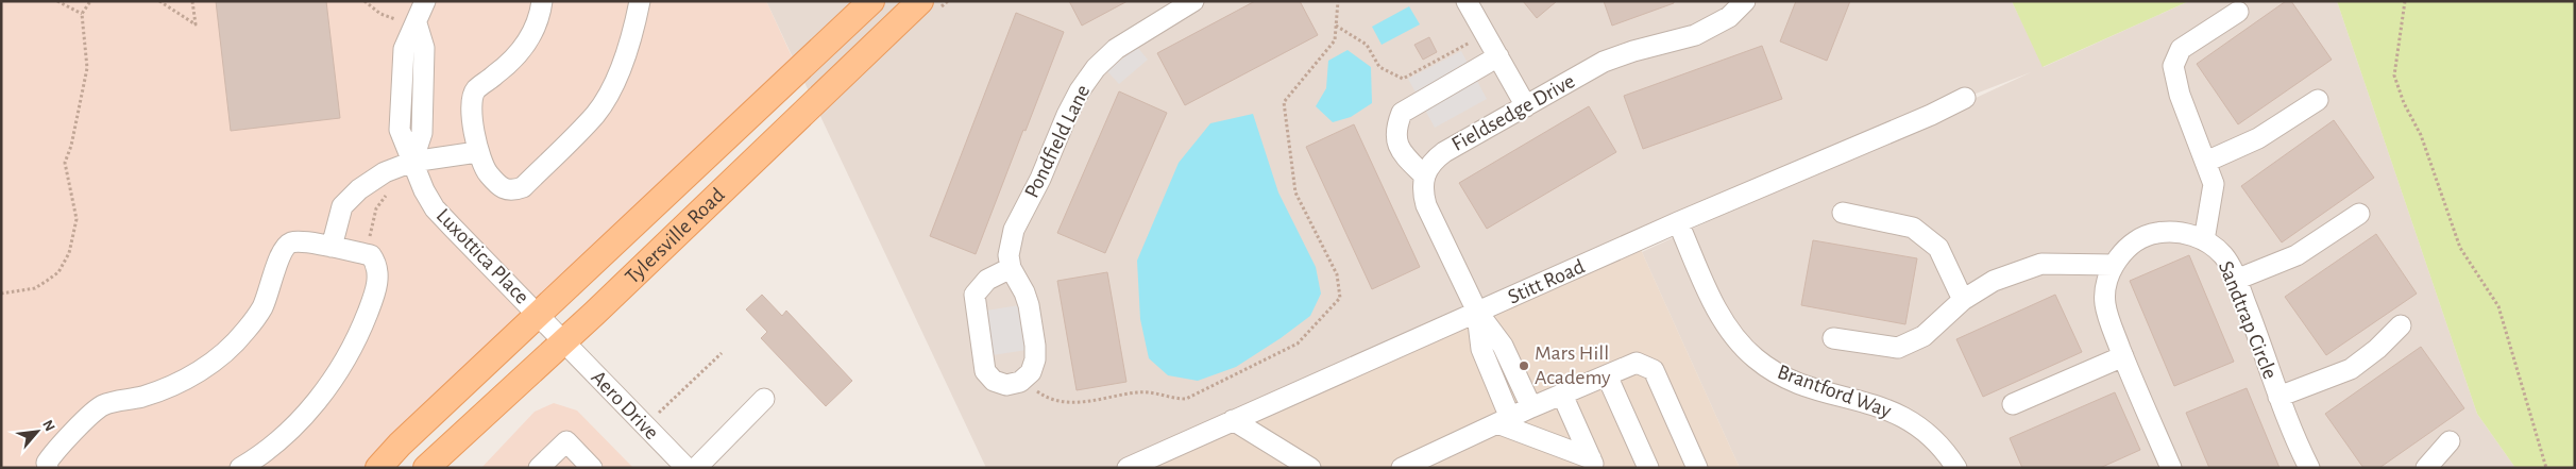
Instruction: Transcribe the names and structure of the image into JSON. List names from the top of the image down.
{
  "streets": {
    "main road": ["Tylersville Road"],
    "street": [
      "Fieldsedge Drive",
      "Pondfield Lane",
      "Luxottica Place",
      "Stitt Road",
      "Sandtrap Circle",
      "Brantford Way",
      "Aero Drive"
    ]
  },
  "crossings": [
    ["Tylersville Road", "Luxottica Place"],
    ["Tylersville Road", "Aero Drive"],
    ["Luxottica Place", "Aero Drive"],
    ["Stitt Road", "Brantford Way"]
  ],
  "places": ["Mars Hill Academy"],
  "north": "top right"
}
